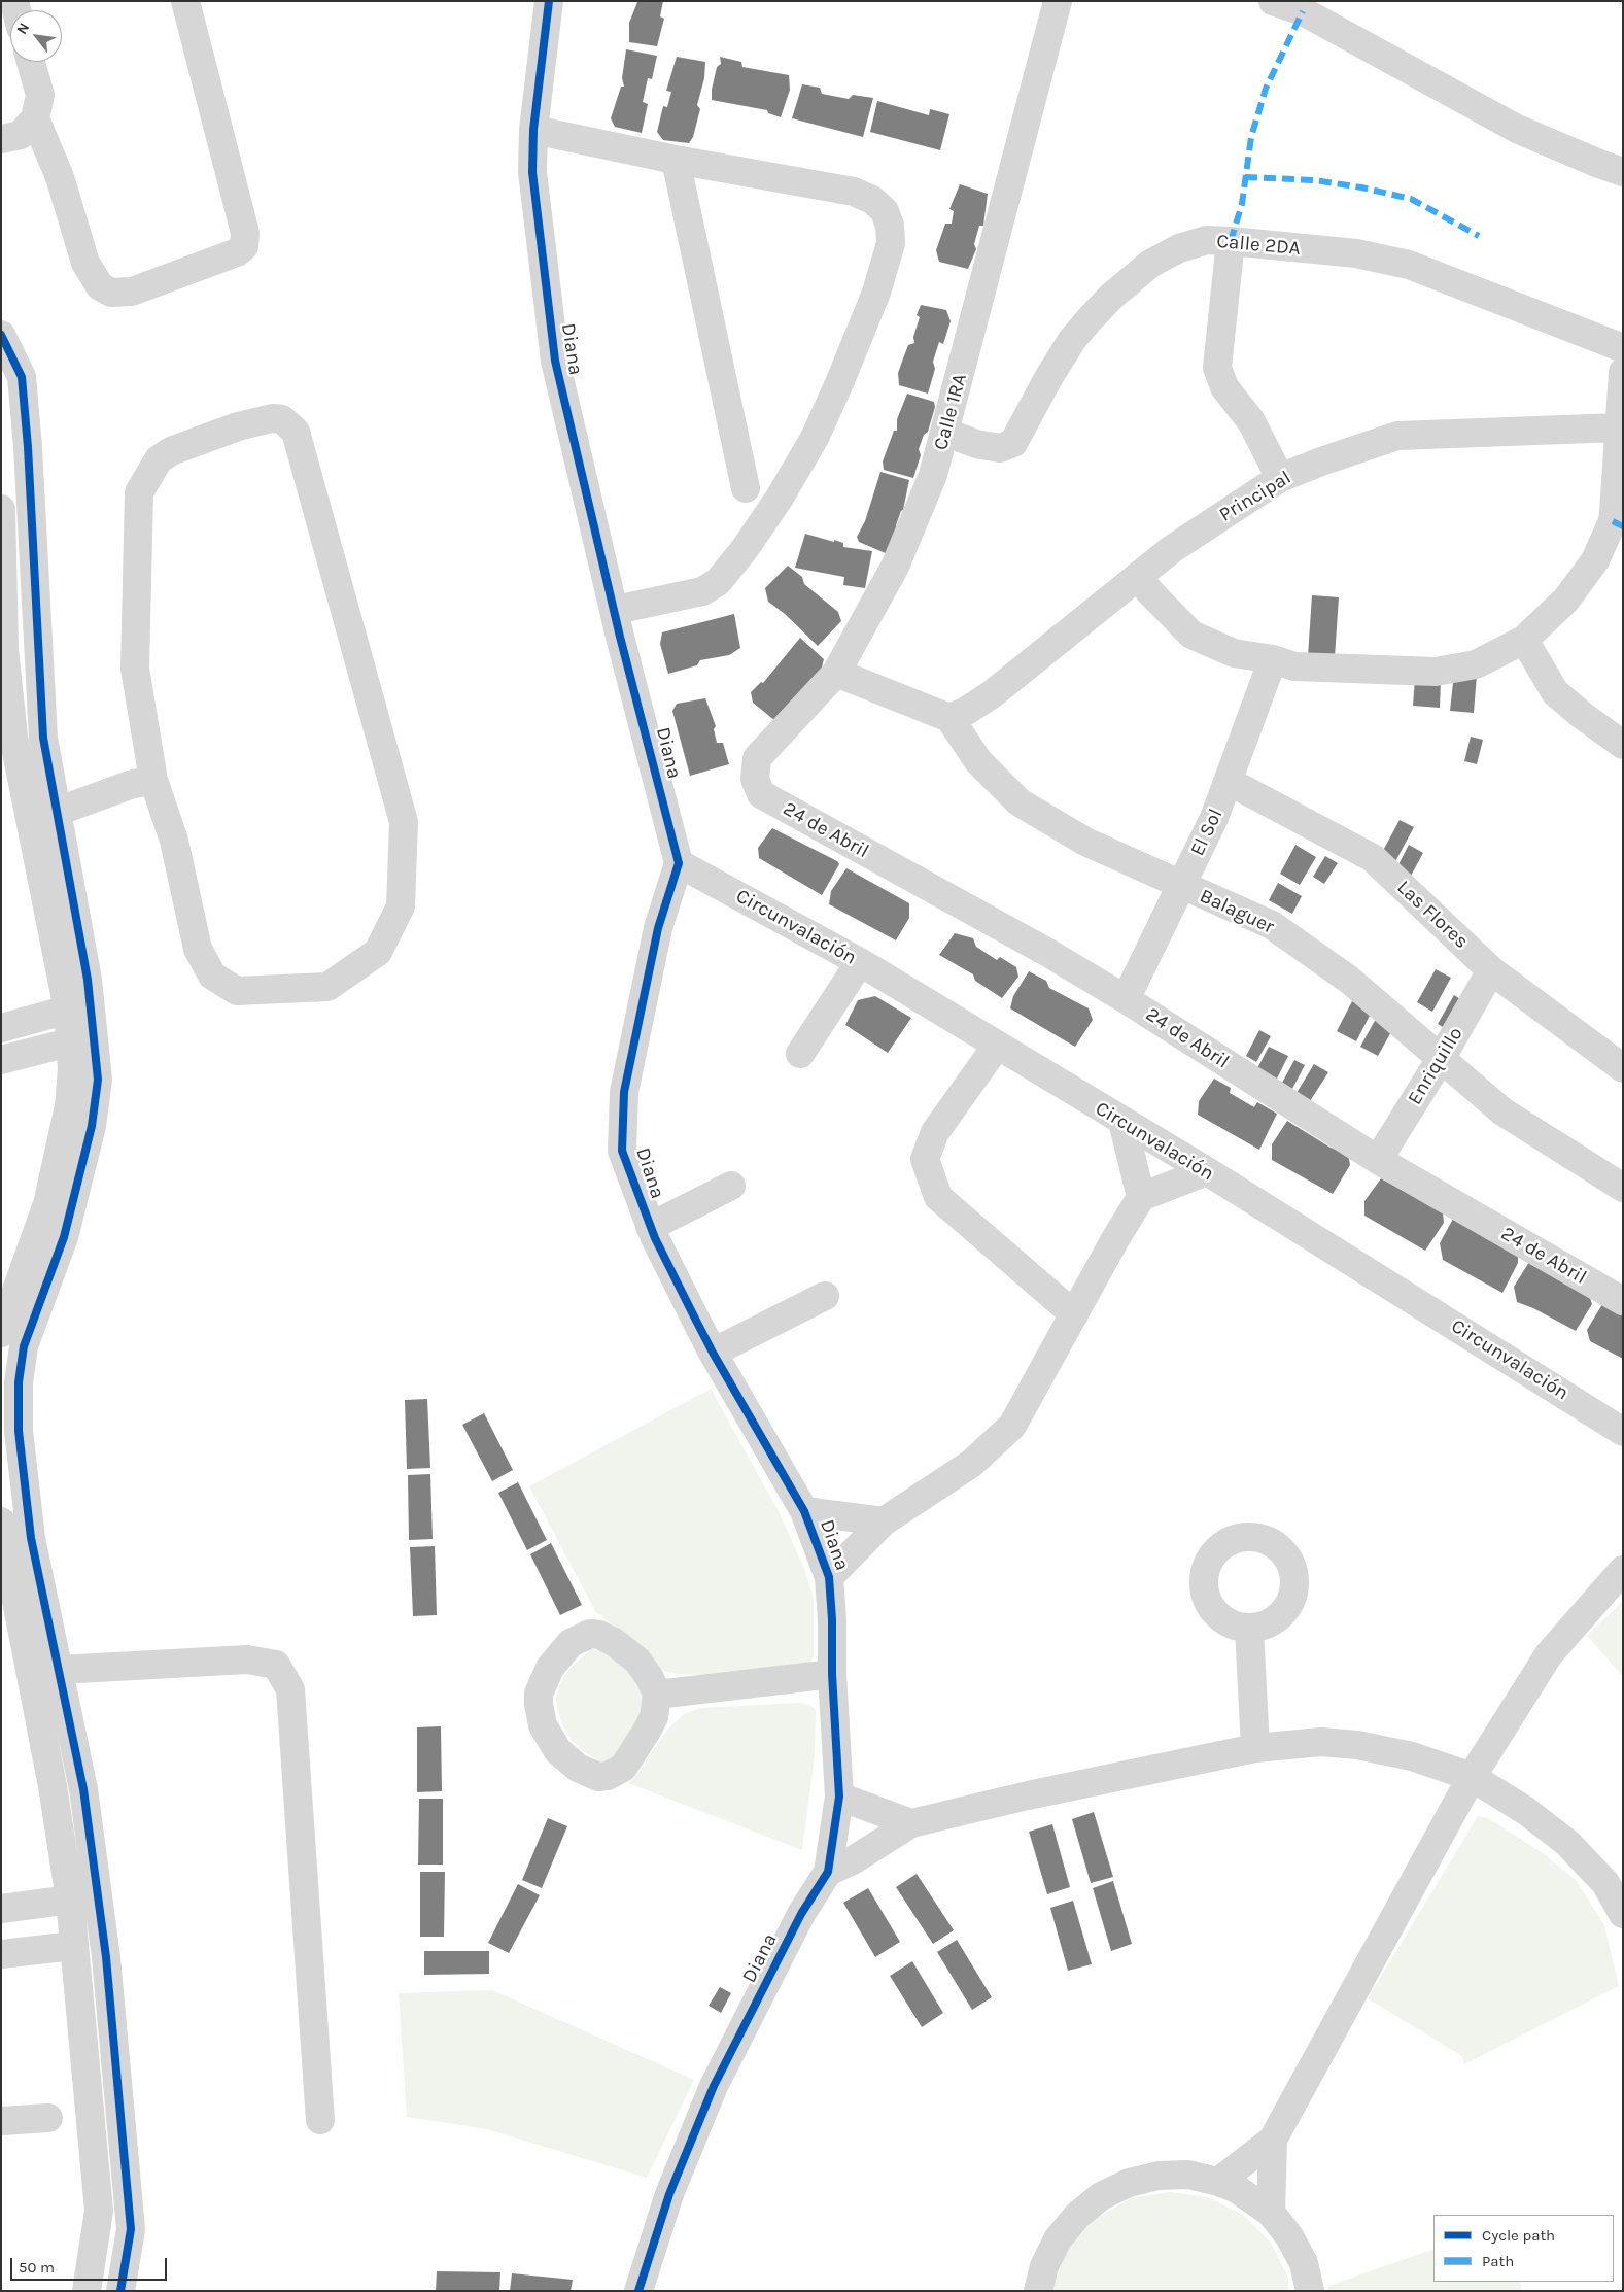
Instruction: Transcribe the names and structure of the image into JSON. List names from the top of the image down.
{
  "streets": {
    "street": [
      "Calle 2DA",
      "Diana",
      "Calle 1RA",
      "Principal",
      "24 de Abril",
      "El Sol",
      "Balaguer",
      "Las Flores",
      "Circunvalación",
      "Enriquillo"
    ]
  },
  "crossings": [
    ["Calle 2DA", "Calle 1RA"],
    ["Diana", "Circunvalación"],
    ["Calle 1RA", "24 de Abril"],
    ["Principal", "Balaguer"],
    ["24 de Abril", "El Sol"],
    ["24 de Abril", "Enriquillo"],
    ["El Sol", "Balaguer"],
    ["El Sol", "Las Flores"],
    ["Balaguer", "Enriquillo"],
    ["Las Flores", "Enriquillo"]
  ],
  "legend": ["Cycle path", "Path"],
  "scale_bar": "50 m",
  "north": "top left"
}
